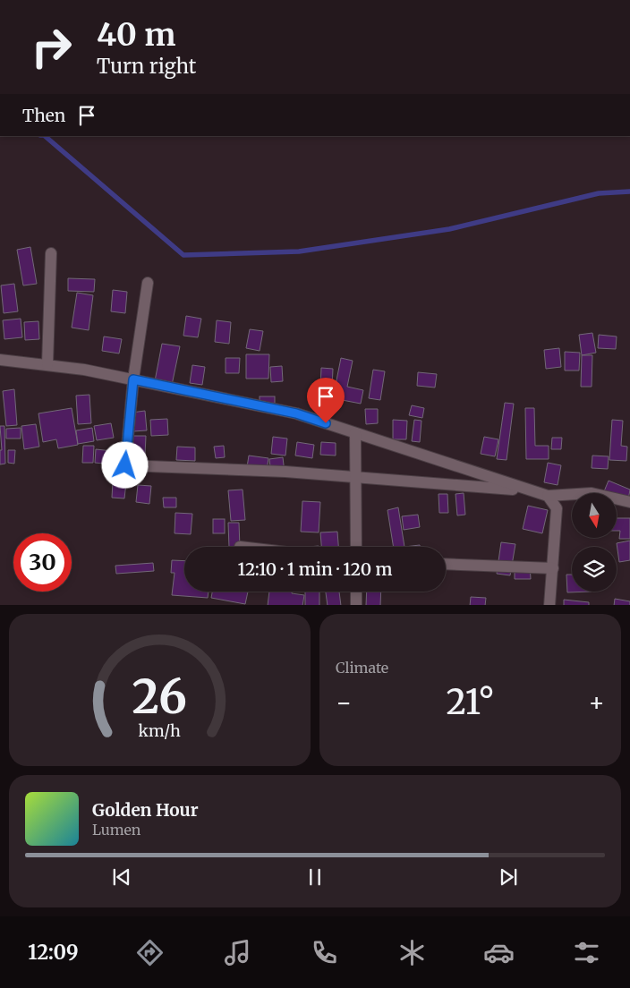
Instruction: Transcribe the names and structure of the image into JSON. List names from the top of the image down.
{
  "north": "bottom",
  "page": {
    "turn": ["40 m", "Turn right"],
    "then": "Then",
    "limit": "30",
    "trip": "12:10 · 1 min · 120 m",
    "tile": "Climate",
    "heat": ["−", "21°", "+"],
    "song": ["Golden Hour", "Lumen"],
    "tabs": "12:09",
    "gauge": ["26", "km/h"]
  }
}
